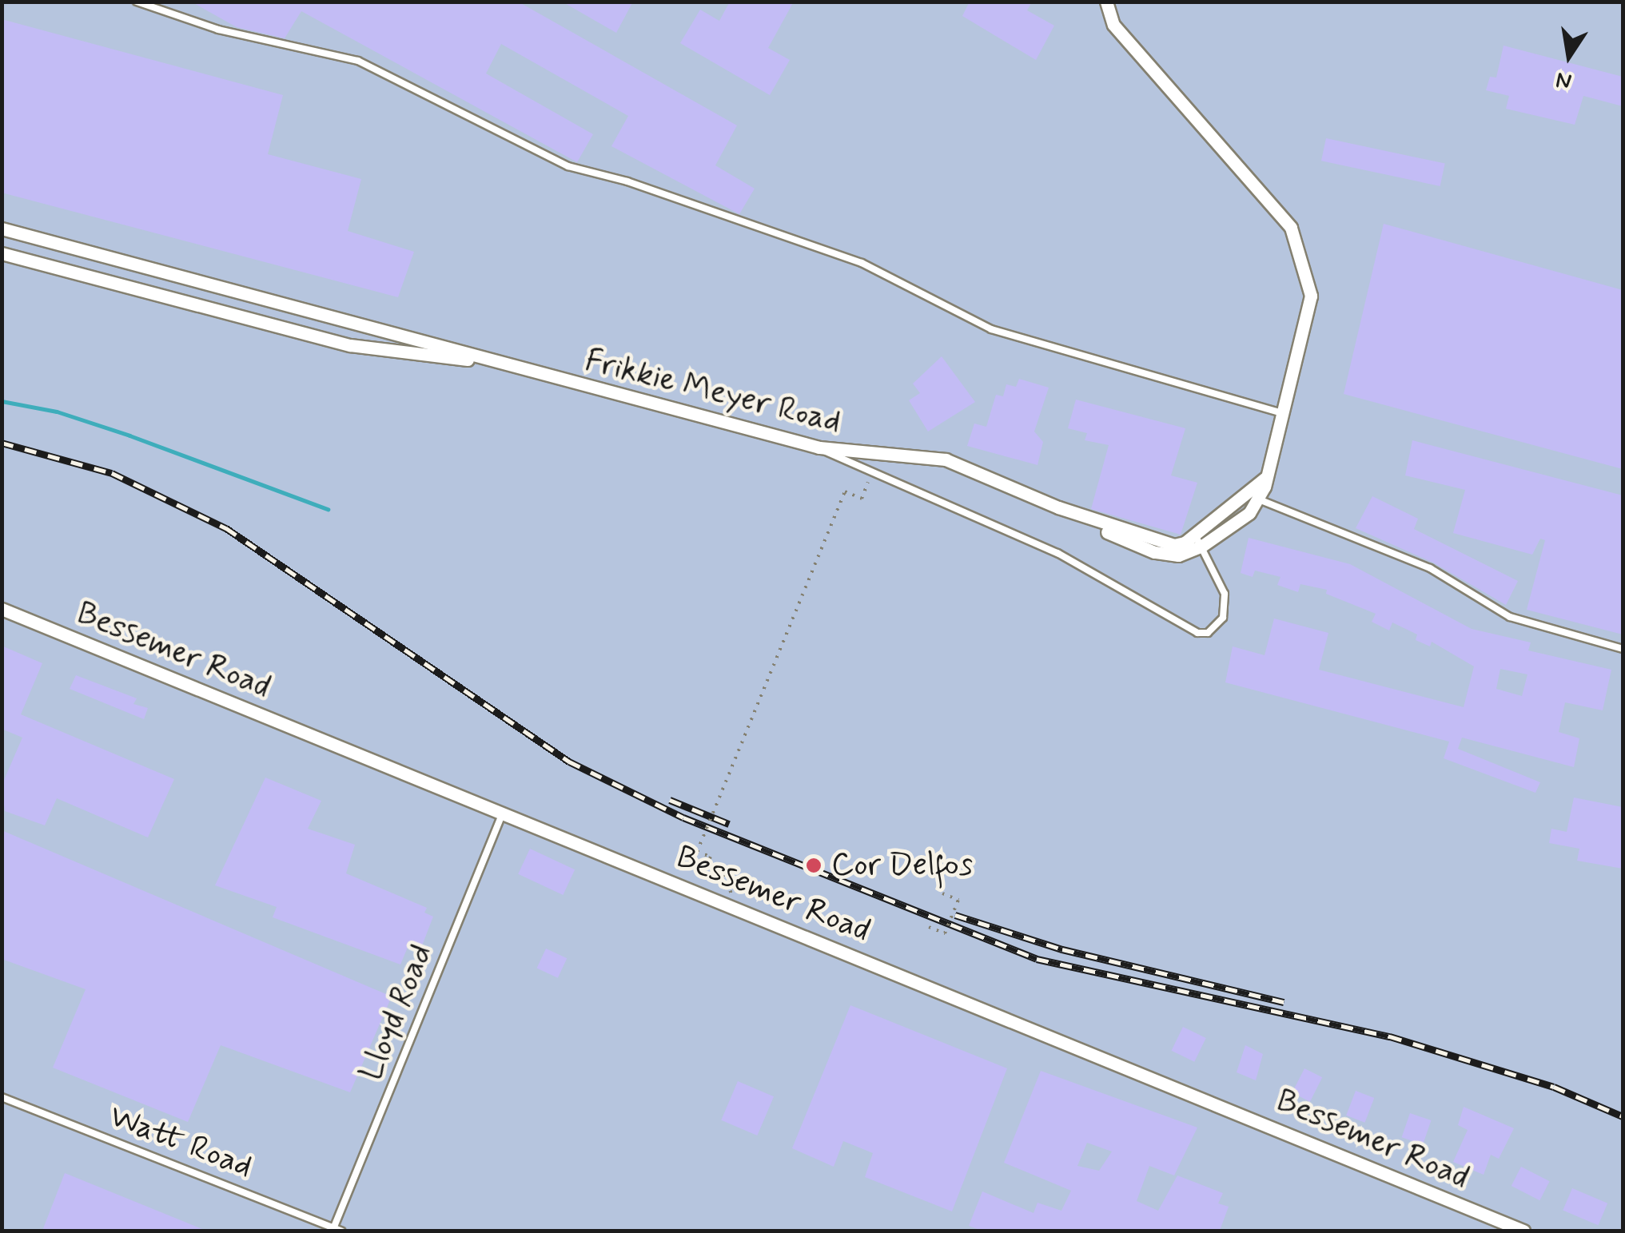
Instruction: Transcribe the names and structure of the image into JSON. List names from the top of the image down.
{
  "streets": {
    "street": ["Frikkie Meyer Road", "Bessemer Road"],
    "lane": ["Lloyd Road", "Watt Road"]
  },
  "crossings": [
    ["Bessemer Road", "Lloyd Road"],
    ["Lloyd Road", "Watt Road"]
  ],
  "places": ["Cor Delfos"],
  "north": "bottom"
}
